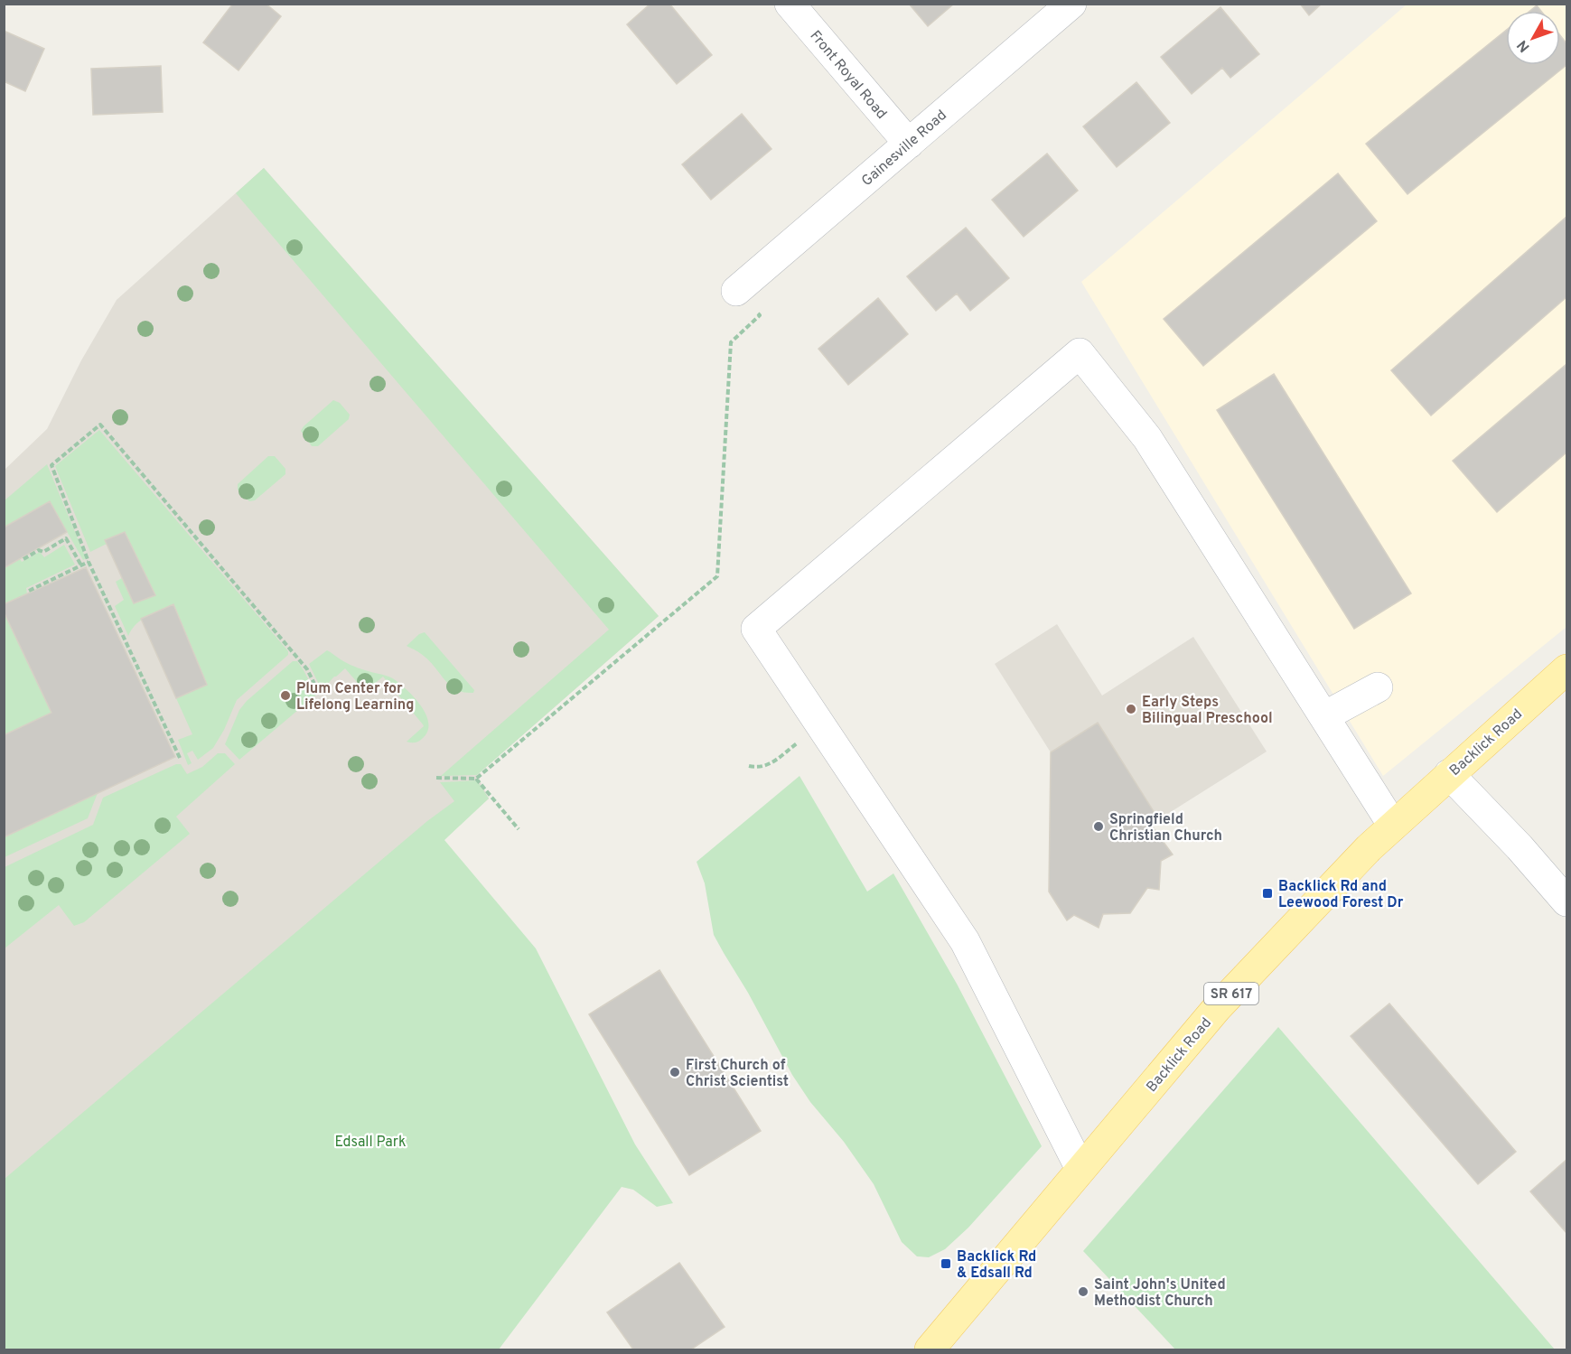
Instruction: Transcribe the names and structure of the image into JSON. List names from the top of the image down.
{
  "streets": {
    "main road": ["Backlick Road", "SR 617"],
    "street": ["Front Royal Road", "Gainesville Road"]
  },
  "crossings": [
    ["Front Royal Road", "Gainesville Road"]
  ],
  "parks": ["Edsall Park"],
  "places": {
    "other": [
      "Plum Center for Lifelong Learning",
      "Early Steps Bilingual Preschool",
      "Springfield Christian Church",
      "First Church of Christ Scientist",
      "Saint John's United Methodist Church"
    ],
    "transit": ["Backlick Rd and Leewood Forest Dr", "Backlick Rd & Edsall Rd"]
  },
  "north": "bottom left"
}
